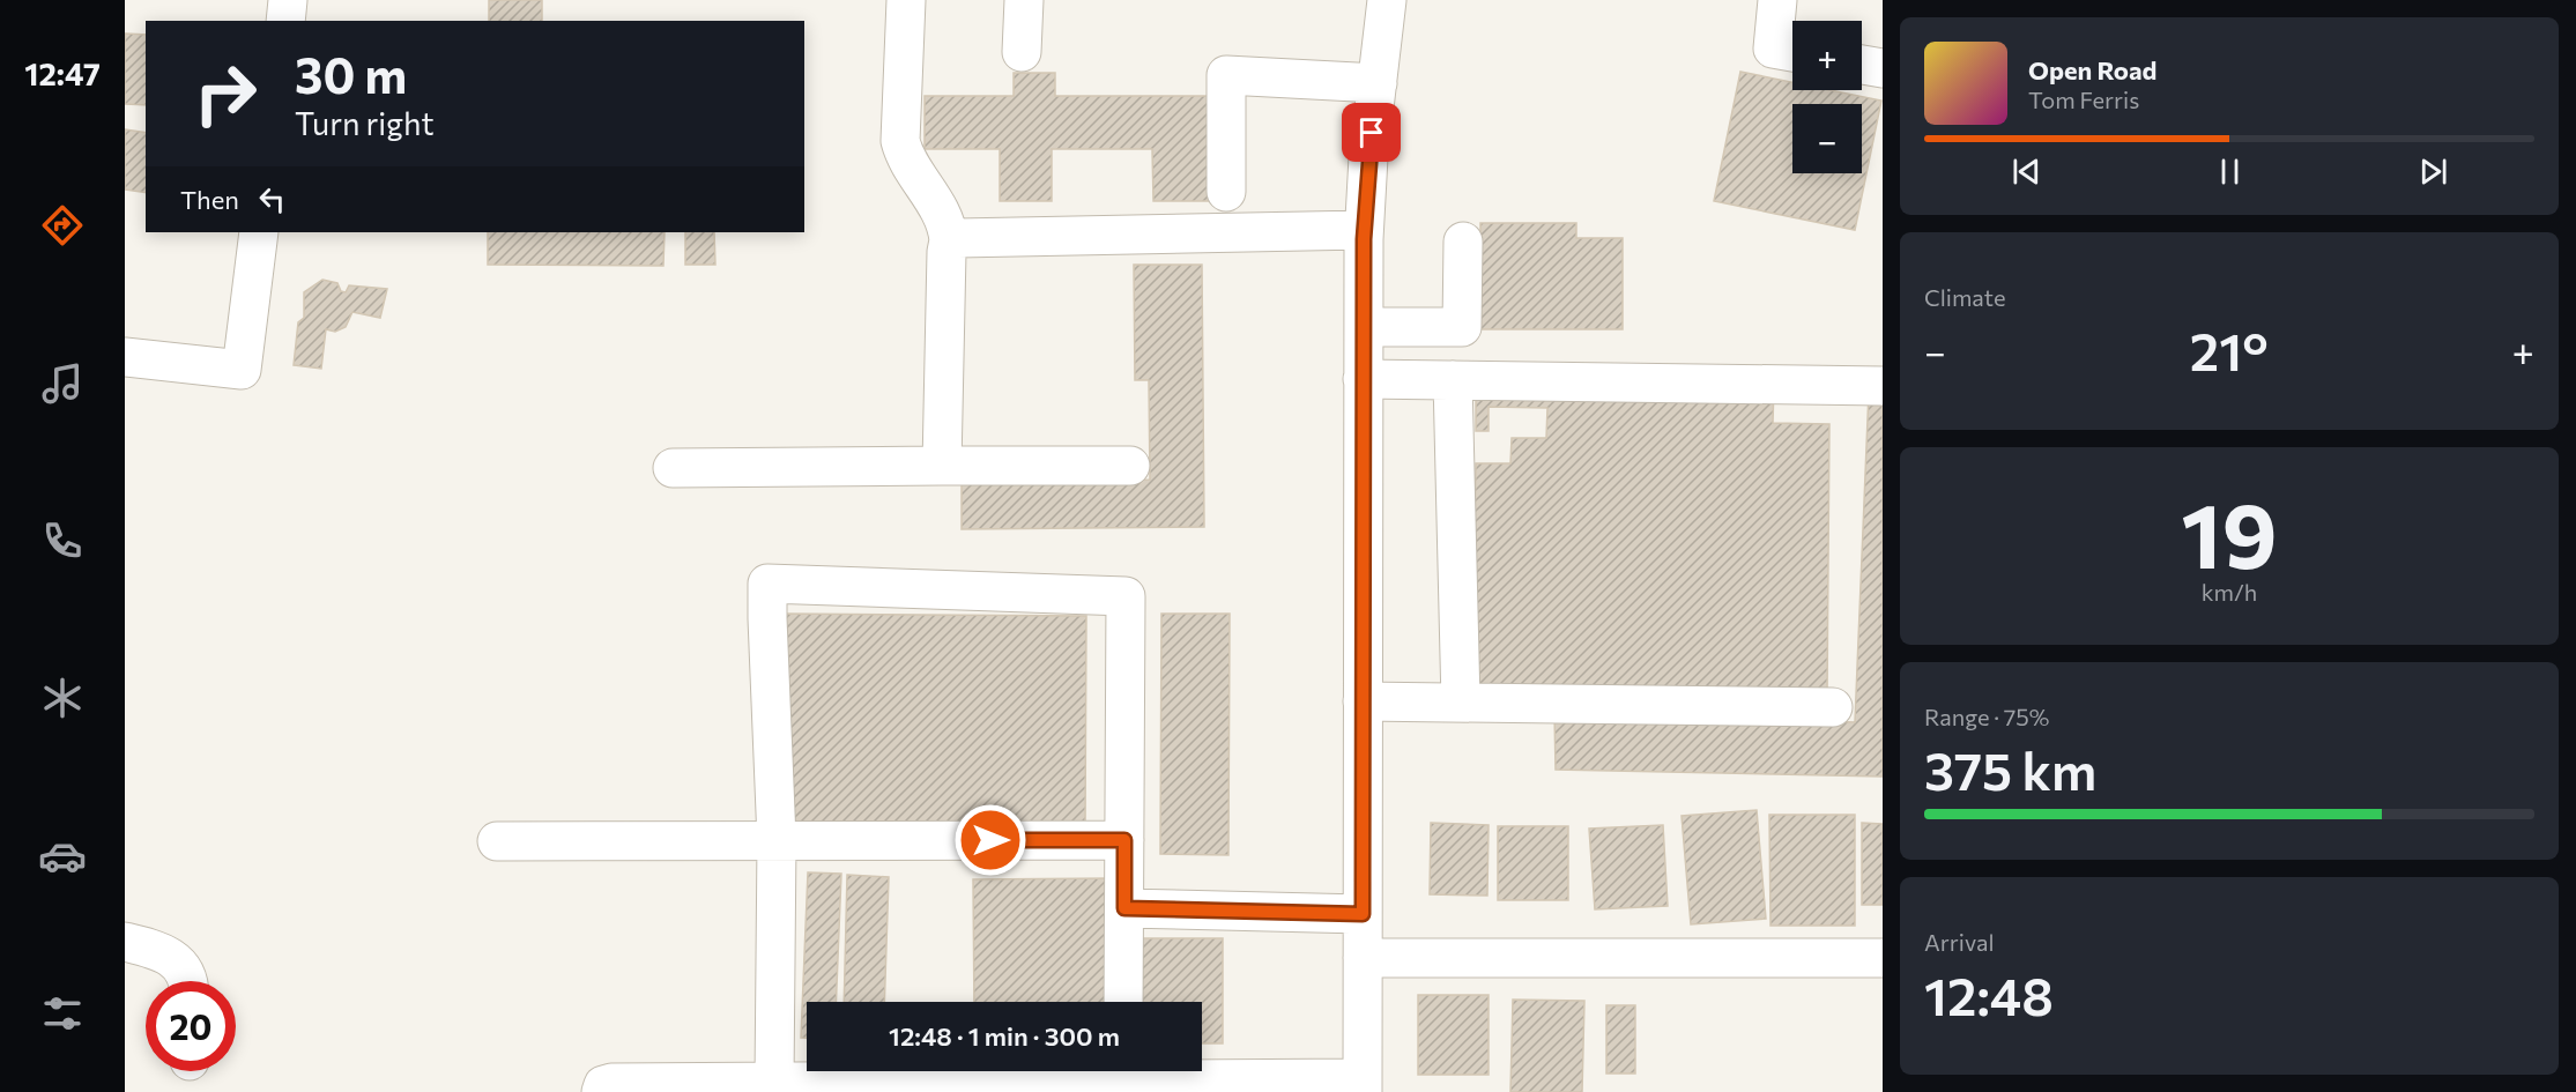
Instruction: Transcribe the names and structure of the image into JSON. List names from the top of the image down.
{
  "page": {
    "tabs": "12:47",
    "map_buttons": ["+", "−"],
    "turn": ["30 m", "Turn right"],
    "song": ["Open Road", "Tom Ferris"],
    "then": "Then",
    "tile": [
      "Climate",
      ["19", "km/h"],
      ["Range · 75%", "375 km"],
      ["Arrival", "12:48"]
    ],
    "heat": ["−", "21°", "+"],
    "limit": "20",
    "trip": "12:48 · 1 min · 300 m"
  }
}
